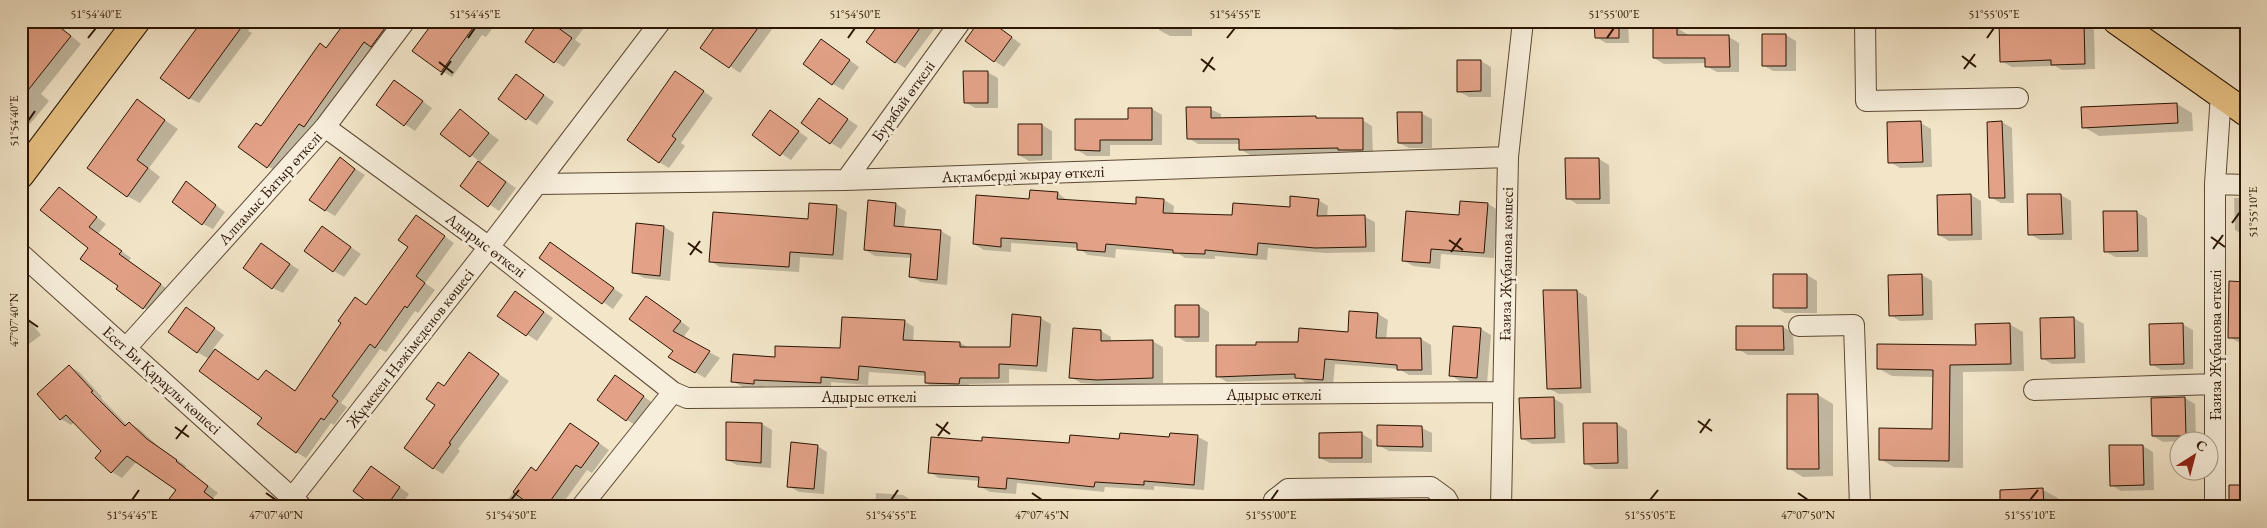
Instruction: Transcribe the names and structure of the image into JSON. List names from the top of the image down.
{
  "streets": {
    "street": [
      "Бурабай өткелі",
      "Ақтамберді жырау өткелі",
      "Алпамыс Батыр өткелі",
      "Адырыс өткелі",
      "Ғазиза Жұбанова көшесі",
      "Ғазиза Жұбанова өткелі",
      "Жұмекен Нәжімеденов көшесі",
      "Есет Би Қараұлы көшесі"
    ]
  },
  "crossings": [
    ["Бурабай өткелі", "Ақтамберді жырау өткелі"],
    ["Ақтамберді жырау өткелі", "Ғазиза Жұбанова көшесі"],
    ["Ақтамберді жырау өткелі", "Жұмекен Нәжімеденов көшесі"],
    ["Алпамыс Батыр өткелі", "Адырыс өткелі"],
    ["Алпамыс Батыр өткелі", "Есет Би Қараұлы көшесі"],
    ["Адырыс өткелі", "Ғазиза Жұбанова көшесі"],
    ["Адырыс өткелі", "Жұмекен Нәжімеденов көшесі"],
    ["Жұмекен Нәжімеденов көшесі", "Есет Би Қараұлы көшесі"]
  ],
  "north": "top right",
  "coordinates": [
    "51°54'40\"E",
    "51°54'45\"E",
    "51°54'50\"E",
    "51°54'55\"E",
    "51°55'00\"E",
    "51°55'05\"E",
    "51°55'10\"E",
    "47°07'40\"N",
    "47°07'45\"N",
    "47°07'50\"N"
  ]
}
